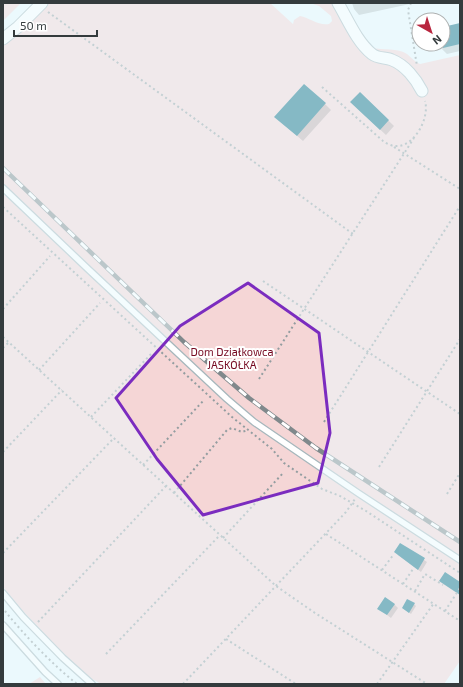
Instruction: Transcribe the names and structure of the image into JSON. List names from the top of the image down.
{
  "parks": ["Dom Działkowca JASKÓŁKA"],
  "scale_bar": "50 m",
  "north": "bottom right"
}
